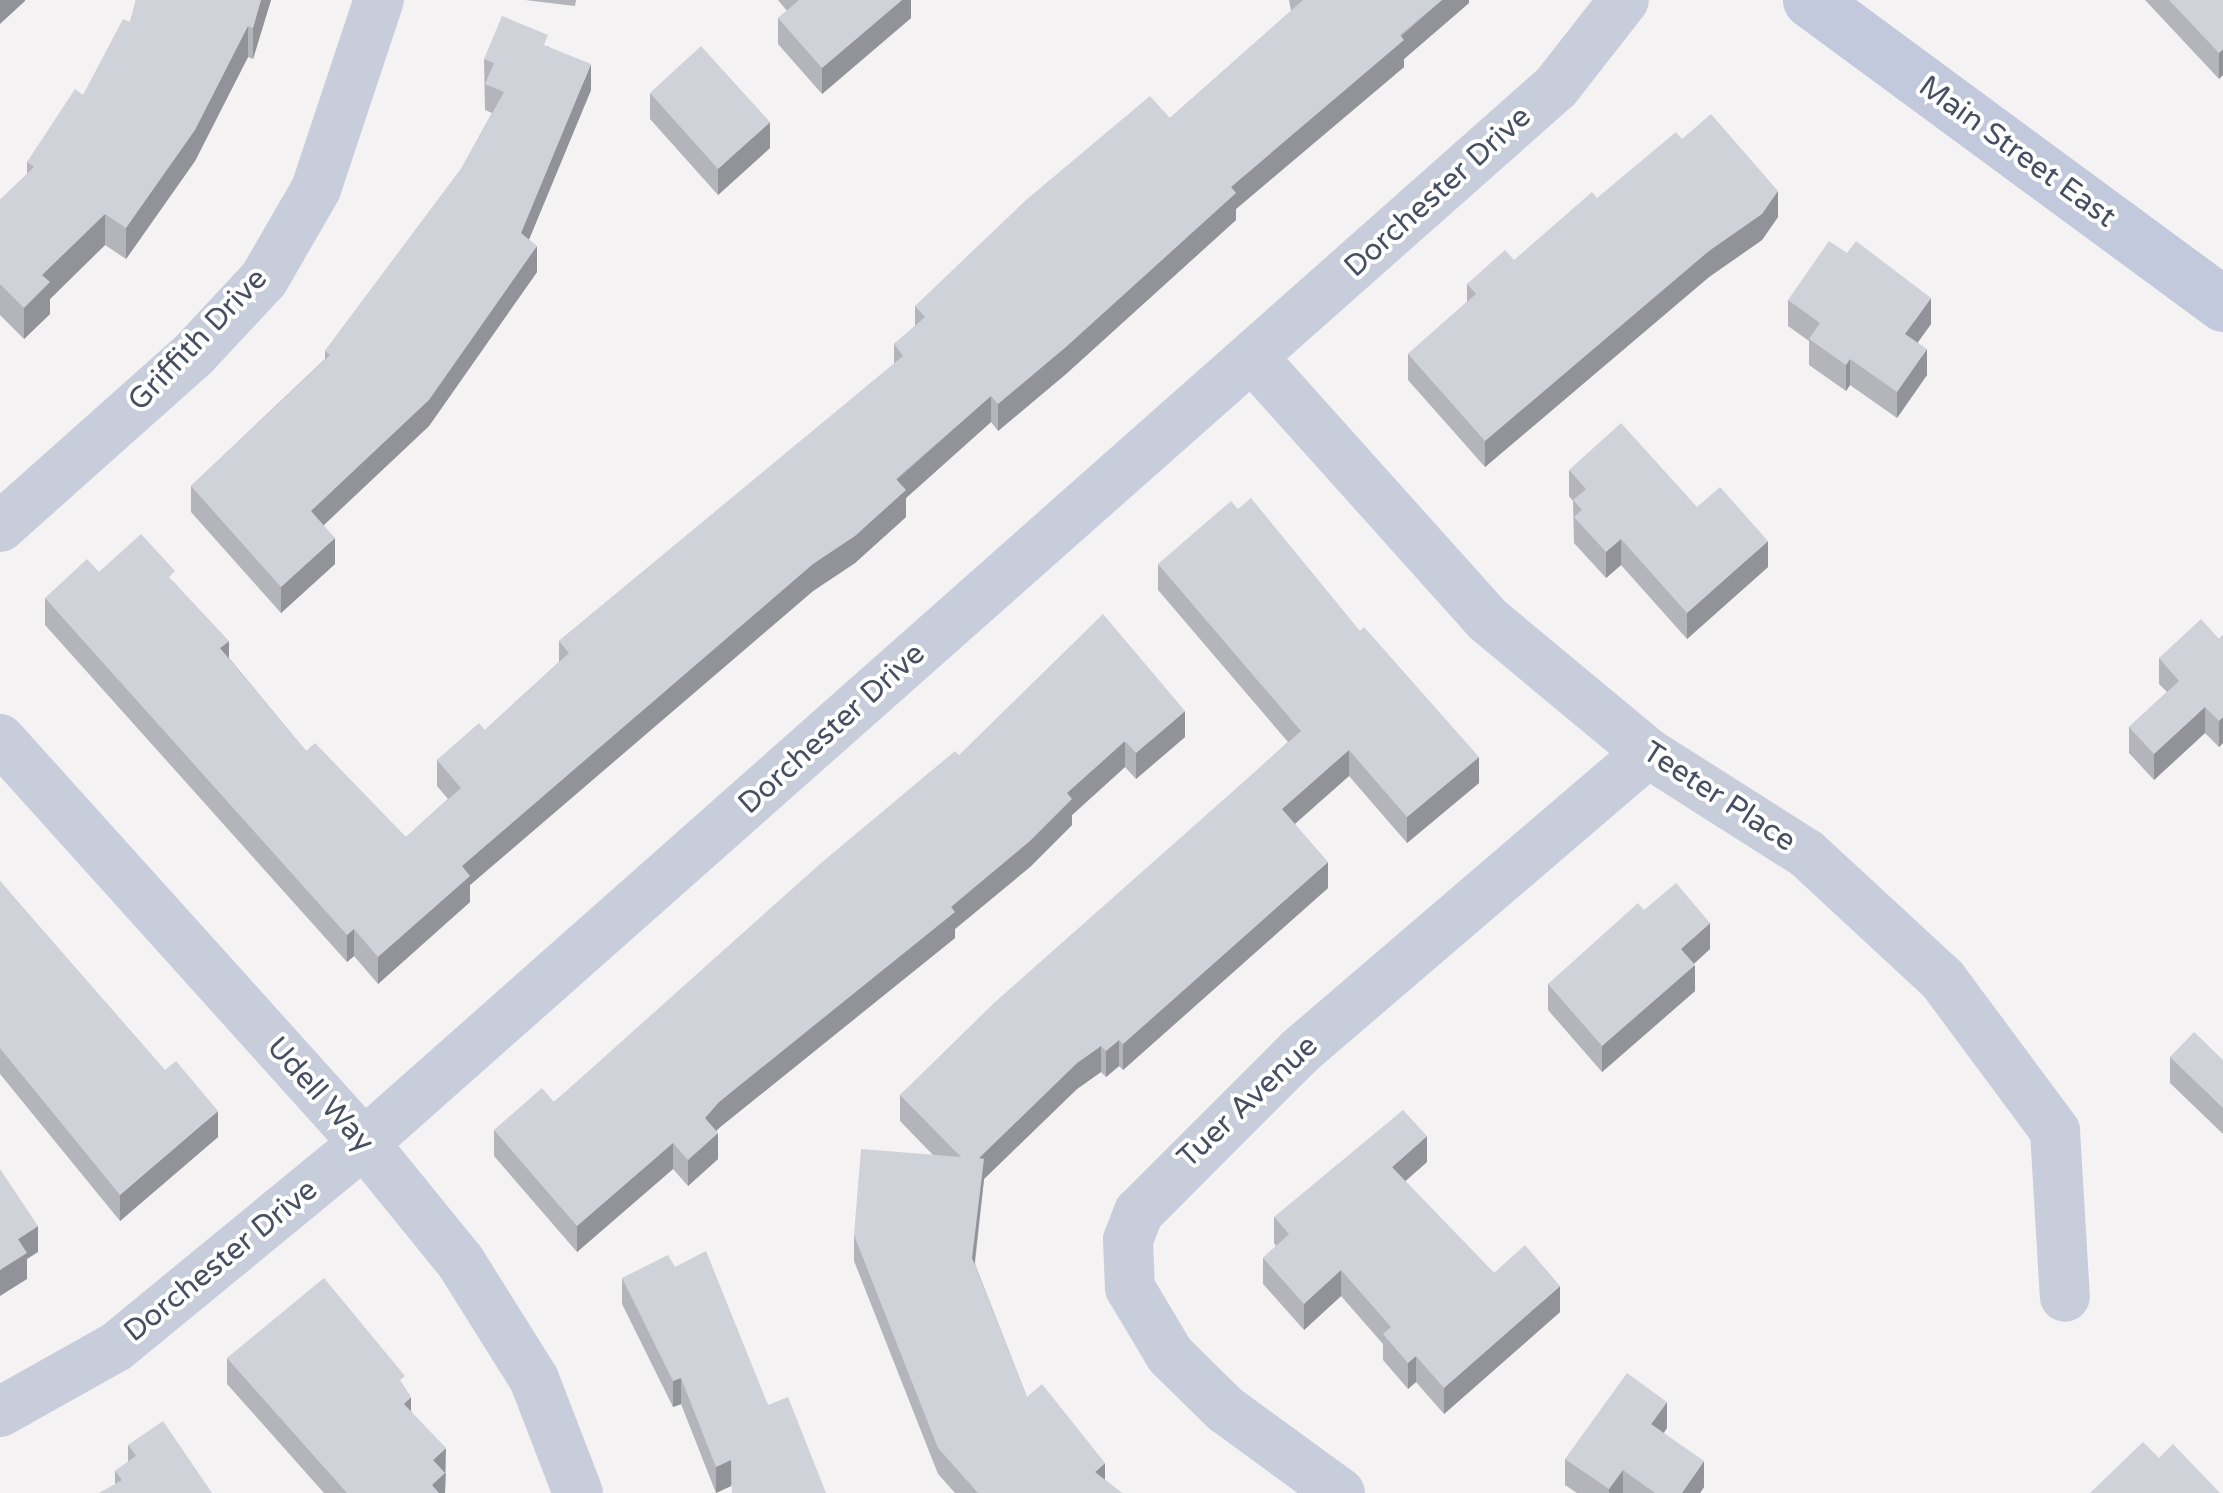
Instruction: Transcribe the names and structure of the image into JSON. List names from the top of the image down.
{
  "streets": {
    "main road": ["Main Street East"],
    "street": [
      "Dorchester Drive",
      "Griffith Drive",
      "Teeter Place",
      "Udell Way",
      "Tuer Avenue"
    ]
  },
  "crossings": [
    ["Dorchester Drive", "Teeter Place"],
    ["Dorchester Drive", "Udell Way"],
    ["Teeter Place", "Tuer Avenue"]
  ]
}
